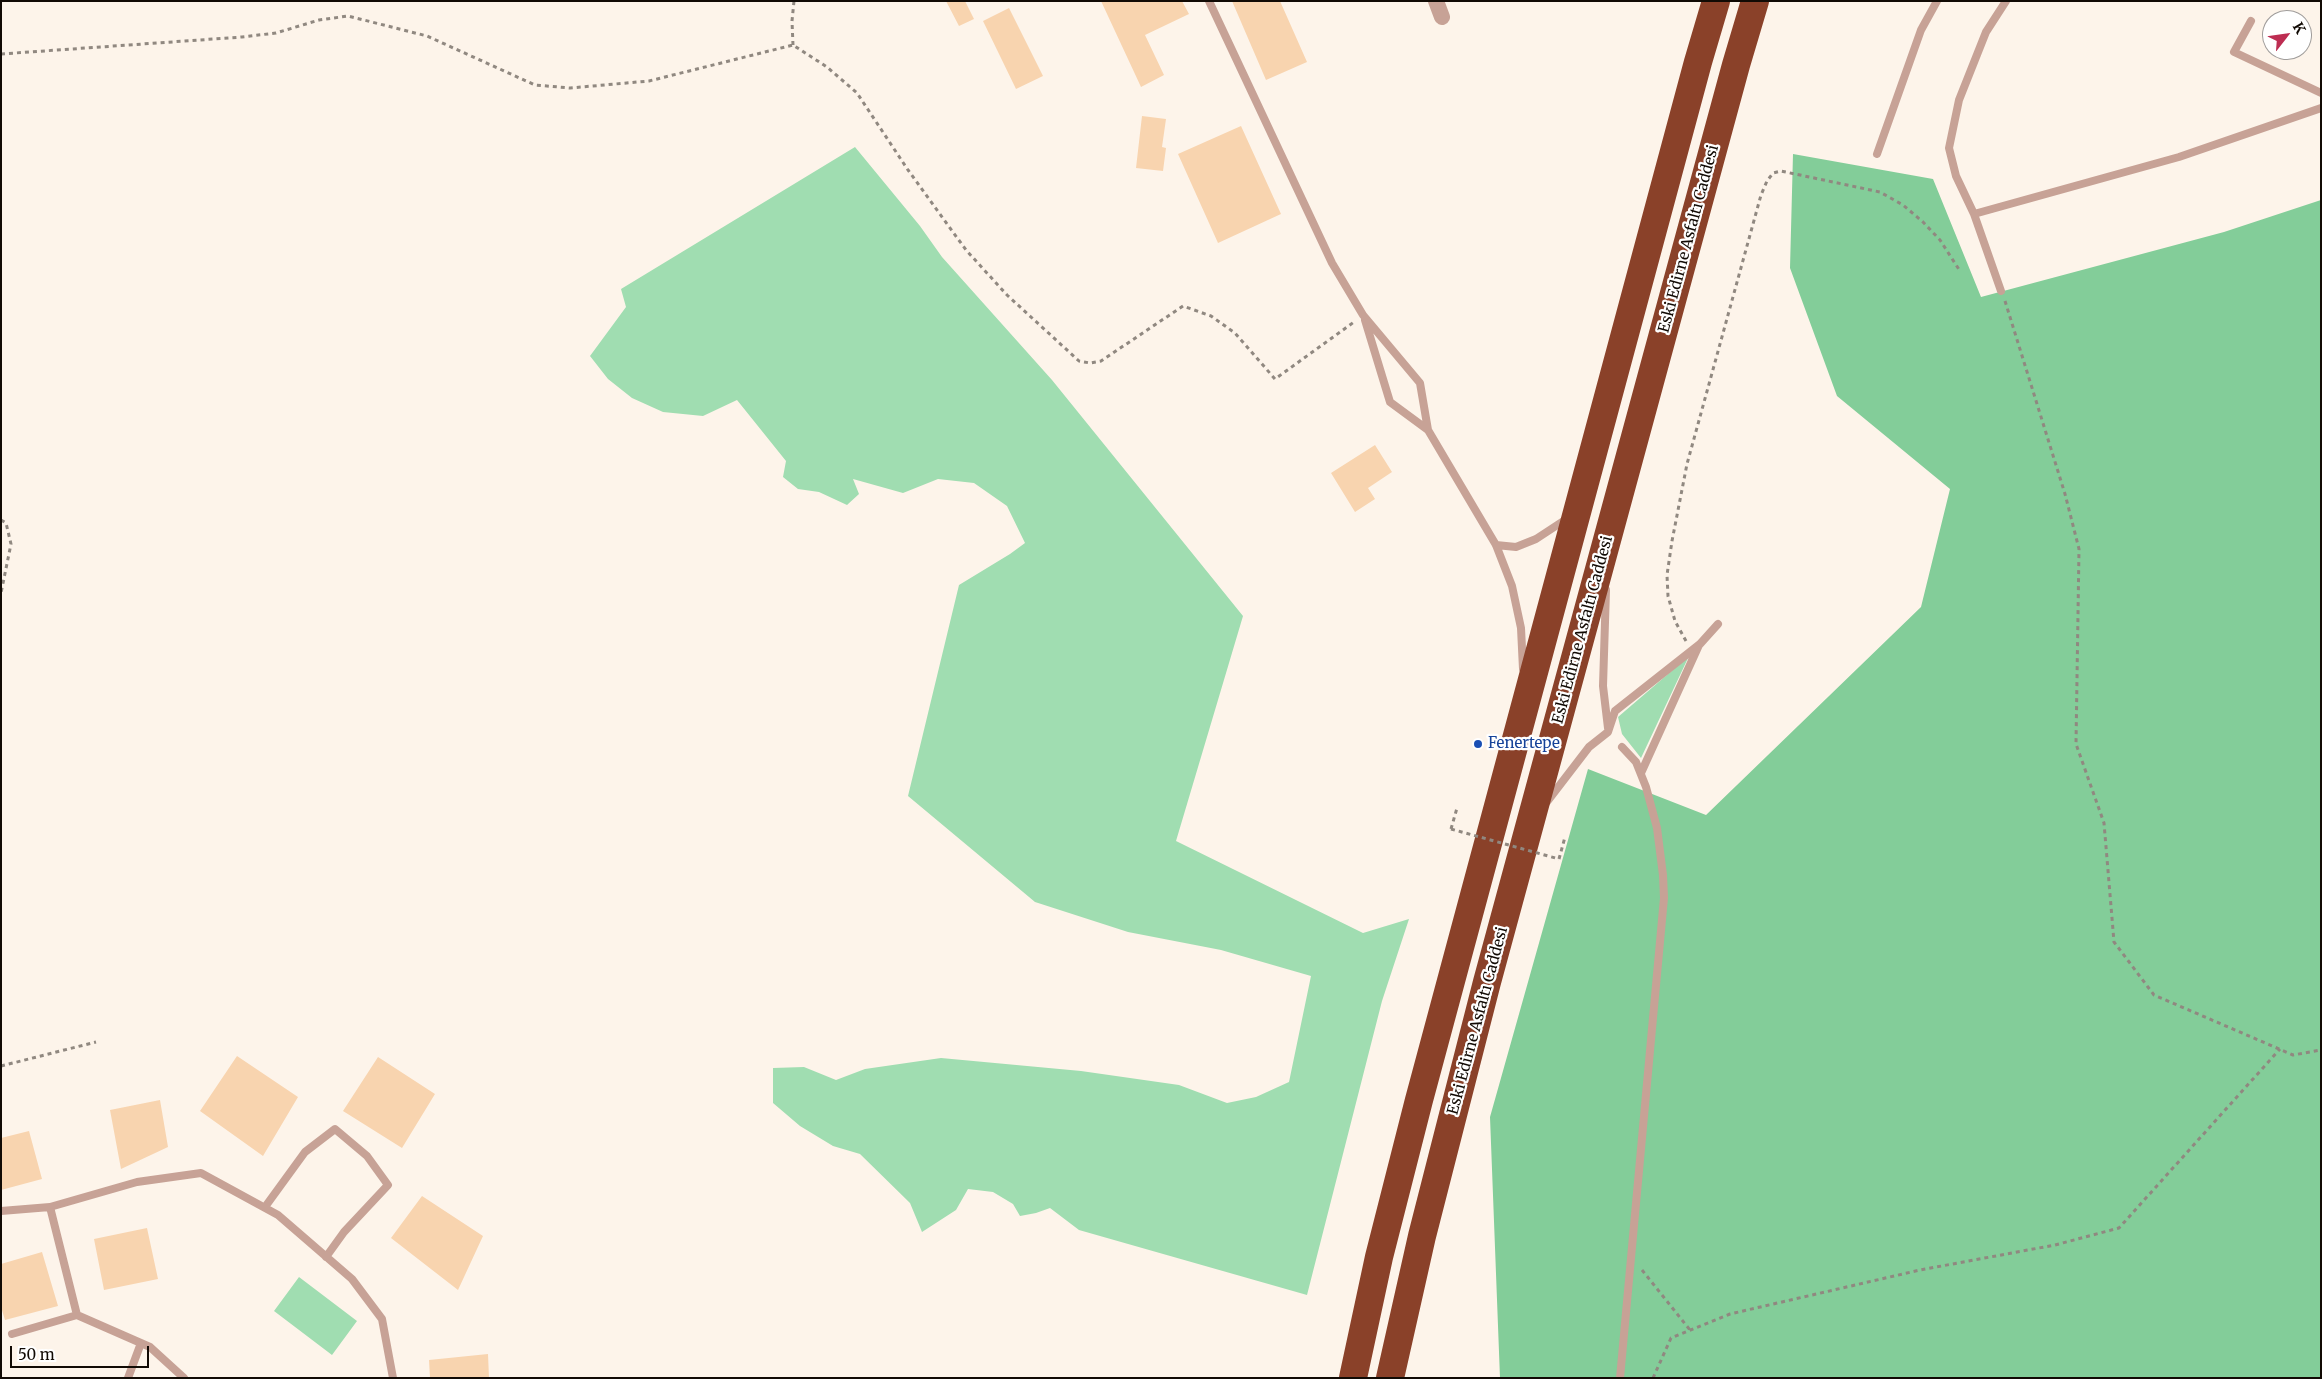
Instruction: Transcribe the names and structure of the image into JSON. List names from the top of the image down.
{
  "streets": {
    "highway": ["Eski Edirne Asfaltı Caddesi"]
  },
  "places": ["Fenertepe"],
  "scale_bar": "50 m",
  "north": "top right"
}
